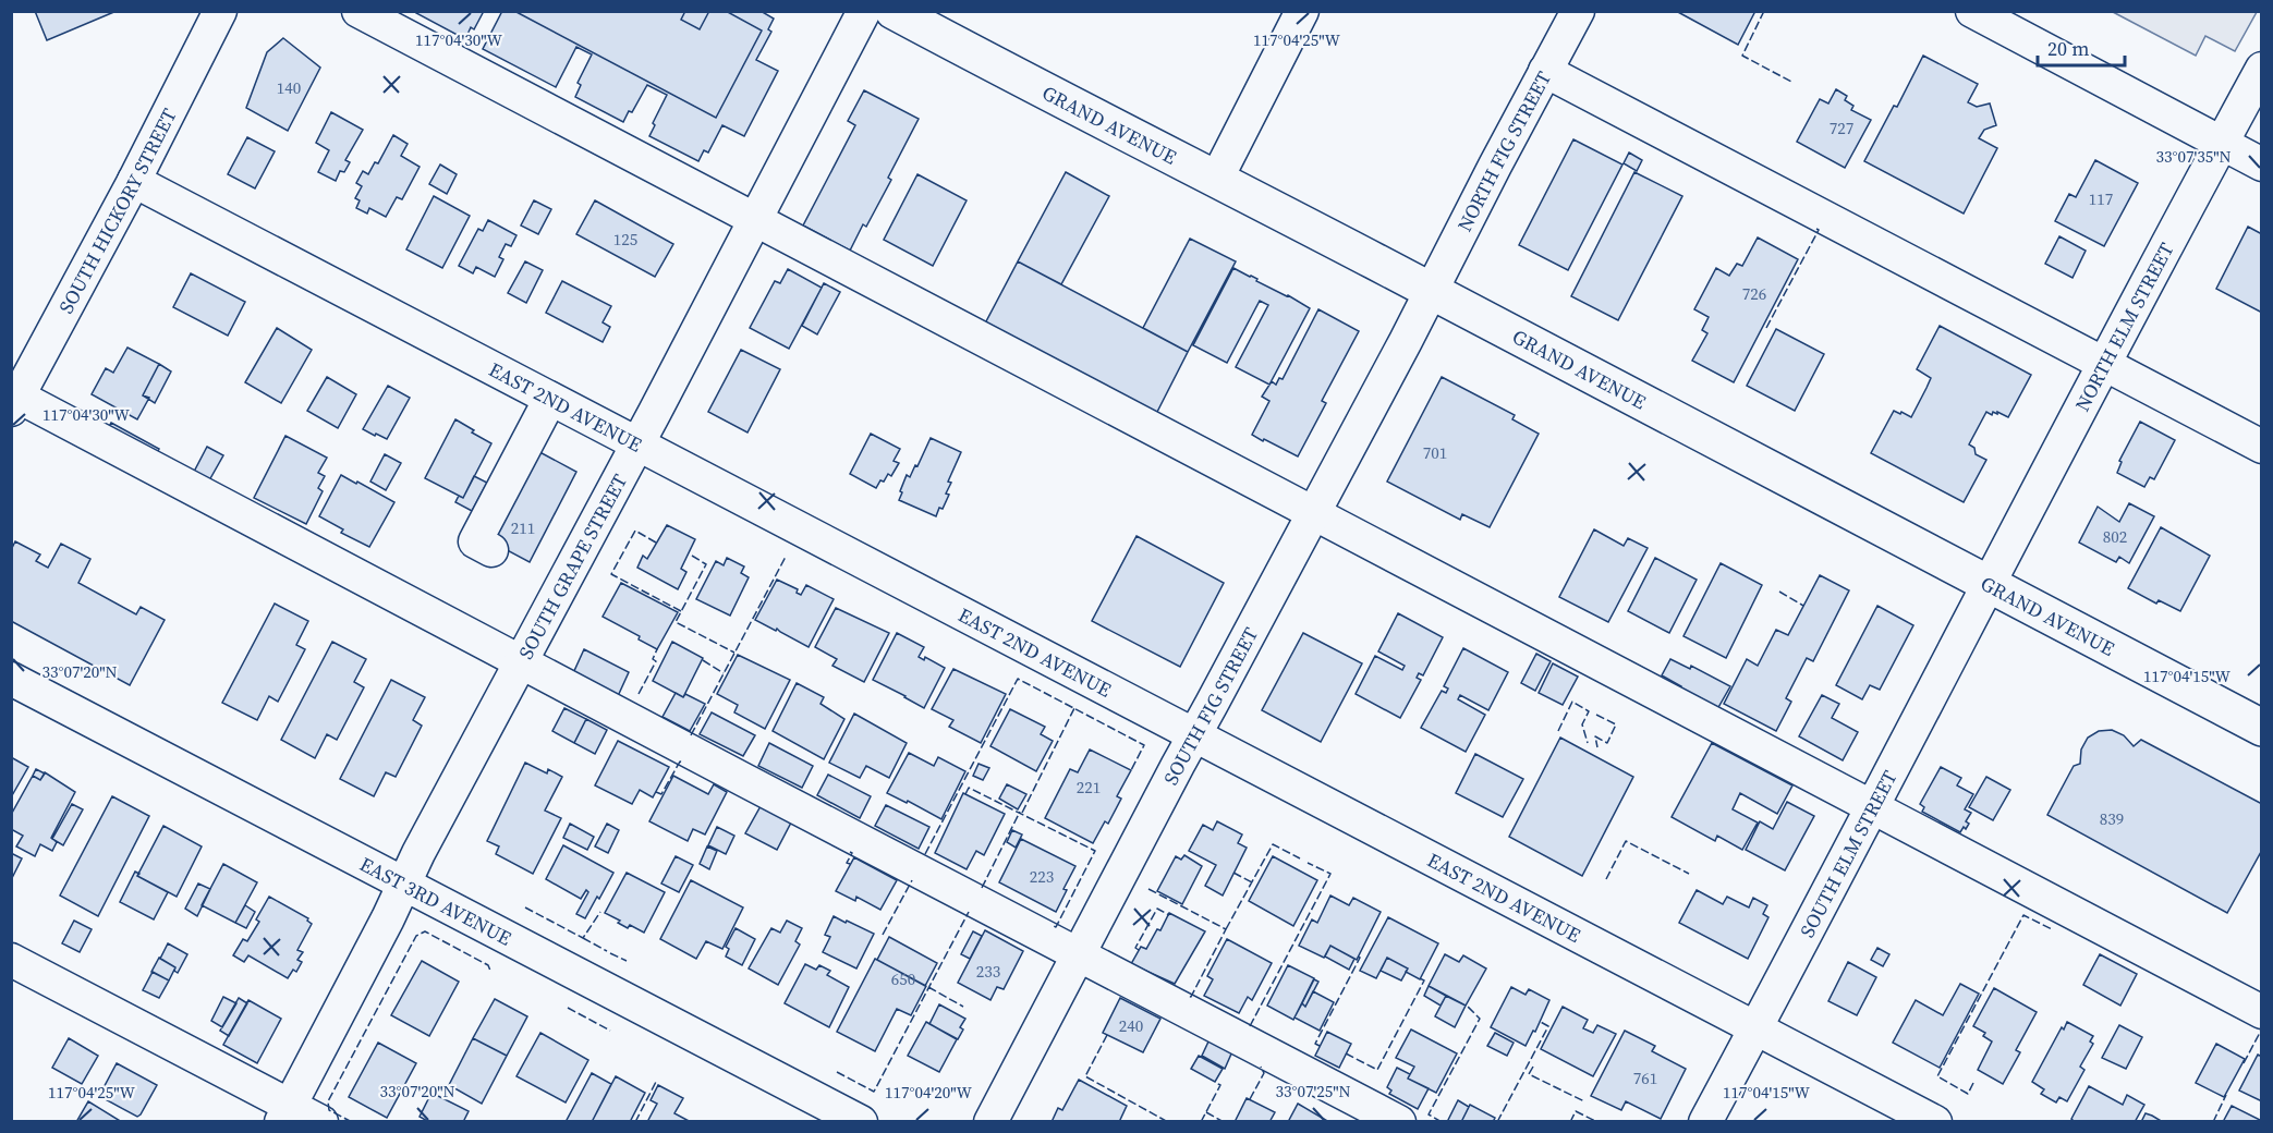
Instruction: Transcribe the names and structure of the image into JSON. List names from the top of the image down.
{
  "streets": {
    "main road": ["GRAND AVENUE"],
    "street": [
      "NORTH FIG STREET",
      "SOUTH HICKORY STREET",
      "NORTH ELM STREET",
      "EAST 2ND AVENUE",
      "SOUTH GRAPE STREET",
      "SOUTH FIG STREET",
      "SOUTH ELM STREET",
      "EAST 3RD AVENUE"
    ]
  },
  "crossings": [
    ["GRAND AVENUE", "NORTH FIG STREET"],
    ["GRAND AVENUE", "NORTH ELM STREET"],
    ["GRAND AVENUE", "SOUTH FIG STREET"],
    ["GRAND AVENUE", "SOUTH ELM STREET"],
    ["NORTH FIG STREET", "SOUTH FIG STREET"],
    ["SOUTH HICKORY STREET", "EAST 2ND AVENUE"],
    ["NORTH ELM STREET", "SOUTH ELM STREET"],
    ["EAST 2ND AVENUE", "SOUTH GRAPE STREET"],
    ["EAST 2ND AVENUE", "SOUTH FIG STREET"],
    ["EAST 2ND AVENUE", "SOUTH ELM STREET"],
    ["SOUTH GRAPE STREET", "EAST 3RD AVENUE"]
  ],
  "house_numbers": [
    "140",
    "727",
    "117",
    "125",
    "726",
    "701",
    "211",
    "802",
    "221",
    "839",
    "223",
    "233",
    "650",
    "240",
    "761"
  ],
  "scale_bar": "20 m",
  "coordinates": [
    "117°04'30\"W",
    "117°04'25\"W",
    "33°07'35\"N",
    "33°07'20\"N",
    "117°04'15\"W",
    "33°07'25\"N",
    "117°04'20\"W"
  ]
}
